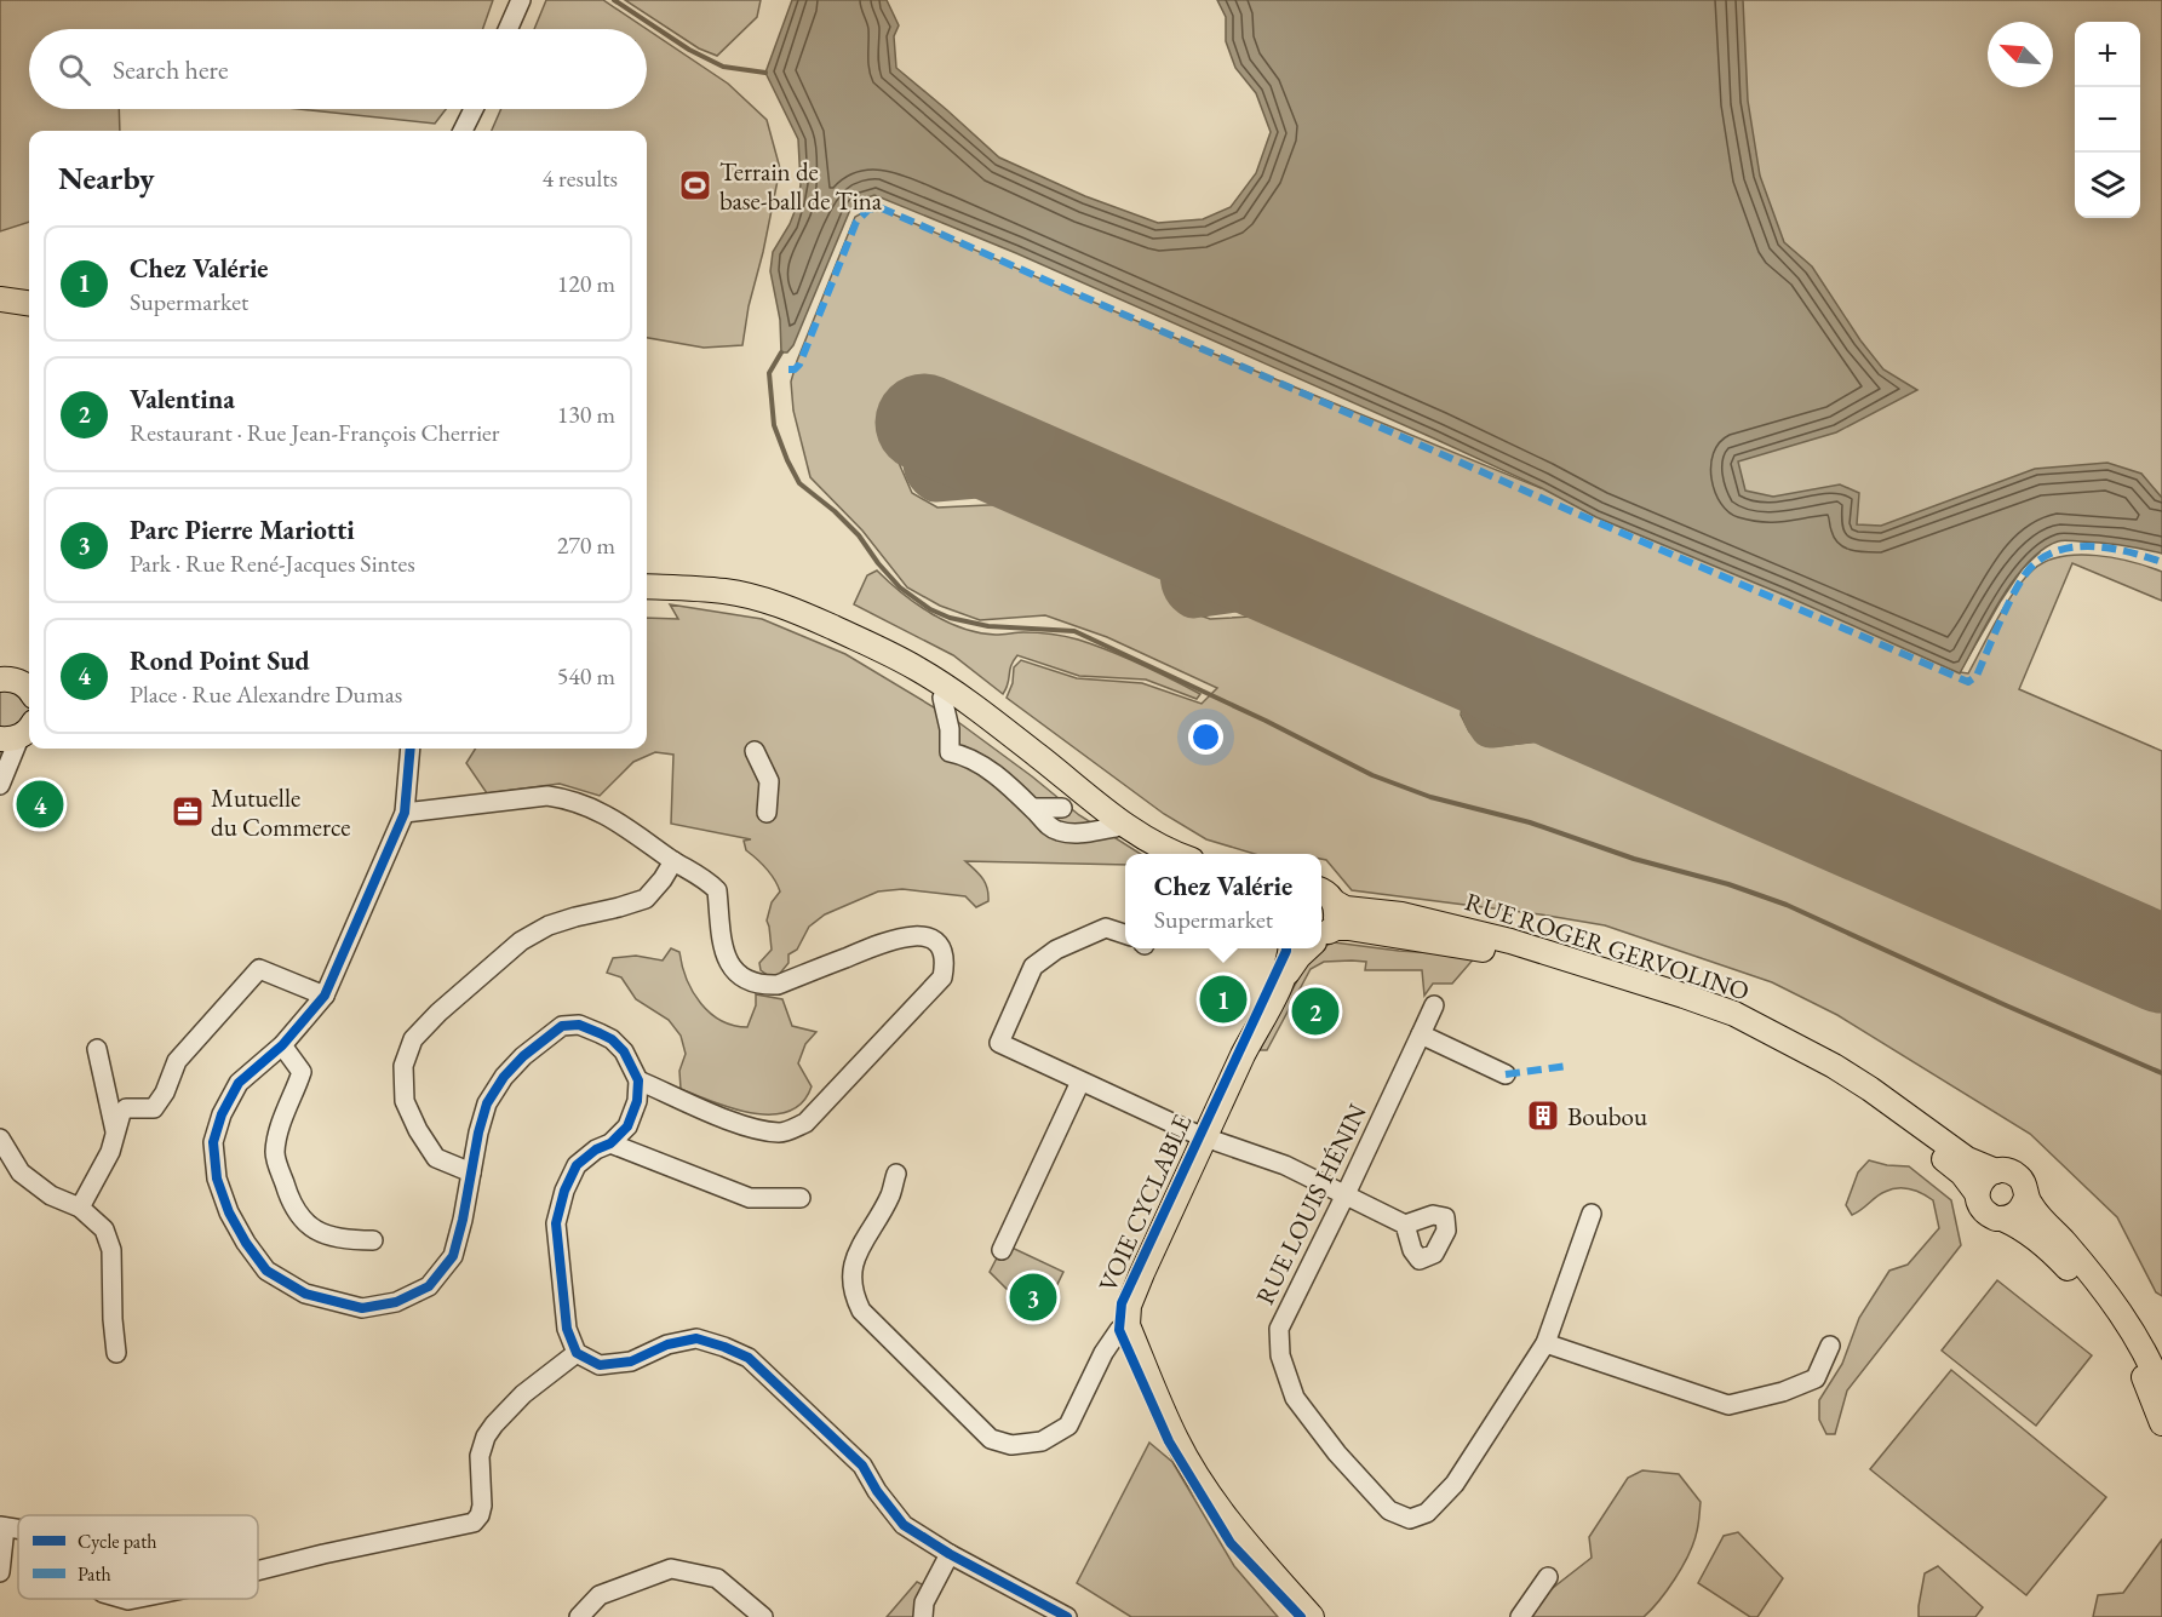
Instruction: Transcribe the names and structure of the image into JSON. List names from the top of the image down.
{
  "streets": {
    "main road": ["RUE ROGER GERVOLINO"],
    "street": ["RUE LOUIS HÉNIN"],
    "cycle path": ["VOIE CYCLABLE"]
  },
  "places": {
    "sports": ["Terrain de base-ball de Tina"],
    "office": ["Mutuelle du Commerce"],
    "building": ["Boubou"]
  },
  "legend": ["Cycle path", "Path"],
  "north": "top left",
  "page": {
    "map_buttons": ["+", "−"],
    "search": "Search here",
    "heading": ["Nearby", "4 results"],
    "list": [
      {
        "mark": "1",
        "name": "Chez Valérie",
        "note": "Supermarket",
        "value": "120 m"
      },
      {
        "mark": "2",
        "name": "Valentina",
        "note": "Restaurant · Rue Jean-François Cherrier",
        "value": "130 m"
      },
      {
        "mark": "3",
        "name": "Parc Pierre Mariotti",
        "note": "Park · Rue René-Jacques Sintes",
        "value": "270 m"
      },
      {
        "mark": "4",
        "name": "Rond Point Sud",
        "note": "Place · Rue Alexandre Dumas",
        "value": "540 m"
      }
    ],
    "pins": [
      "4",
      "1",
      "2",
      "3"
    ],
    "popup": ["Chez Valérie", "Supermarket"]
  }
}
